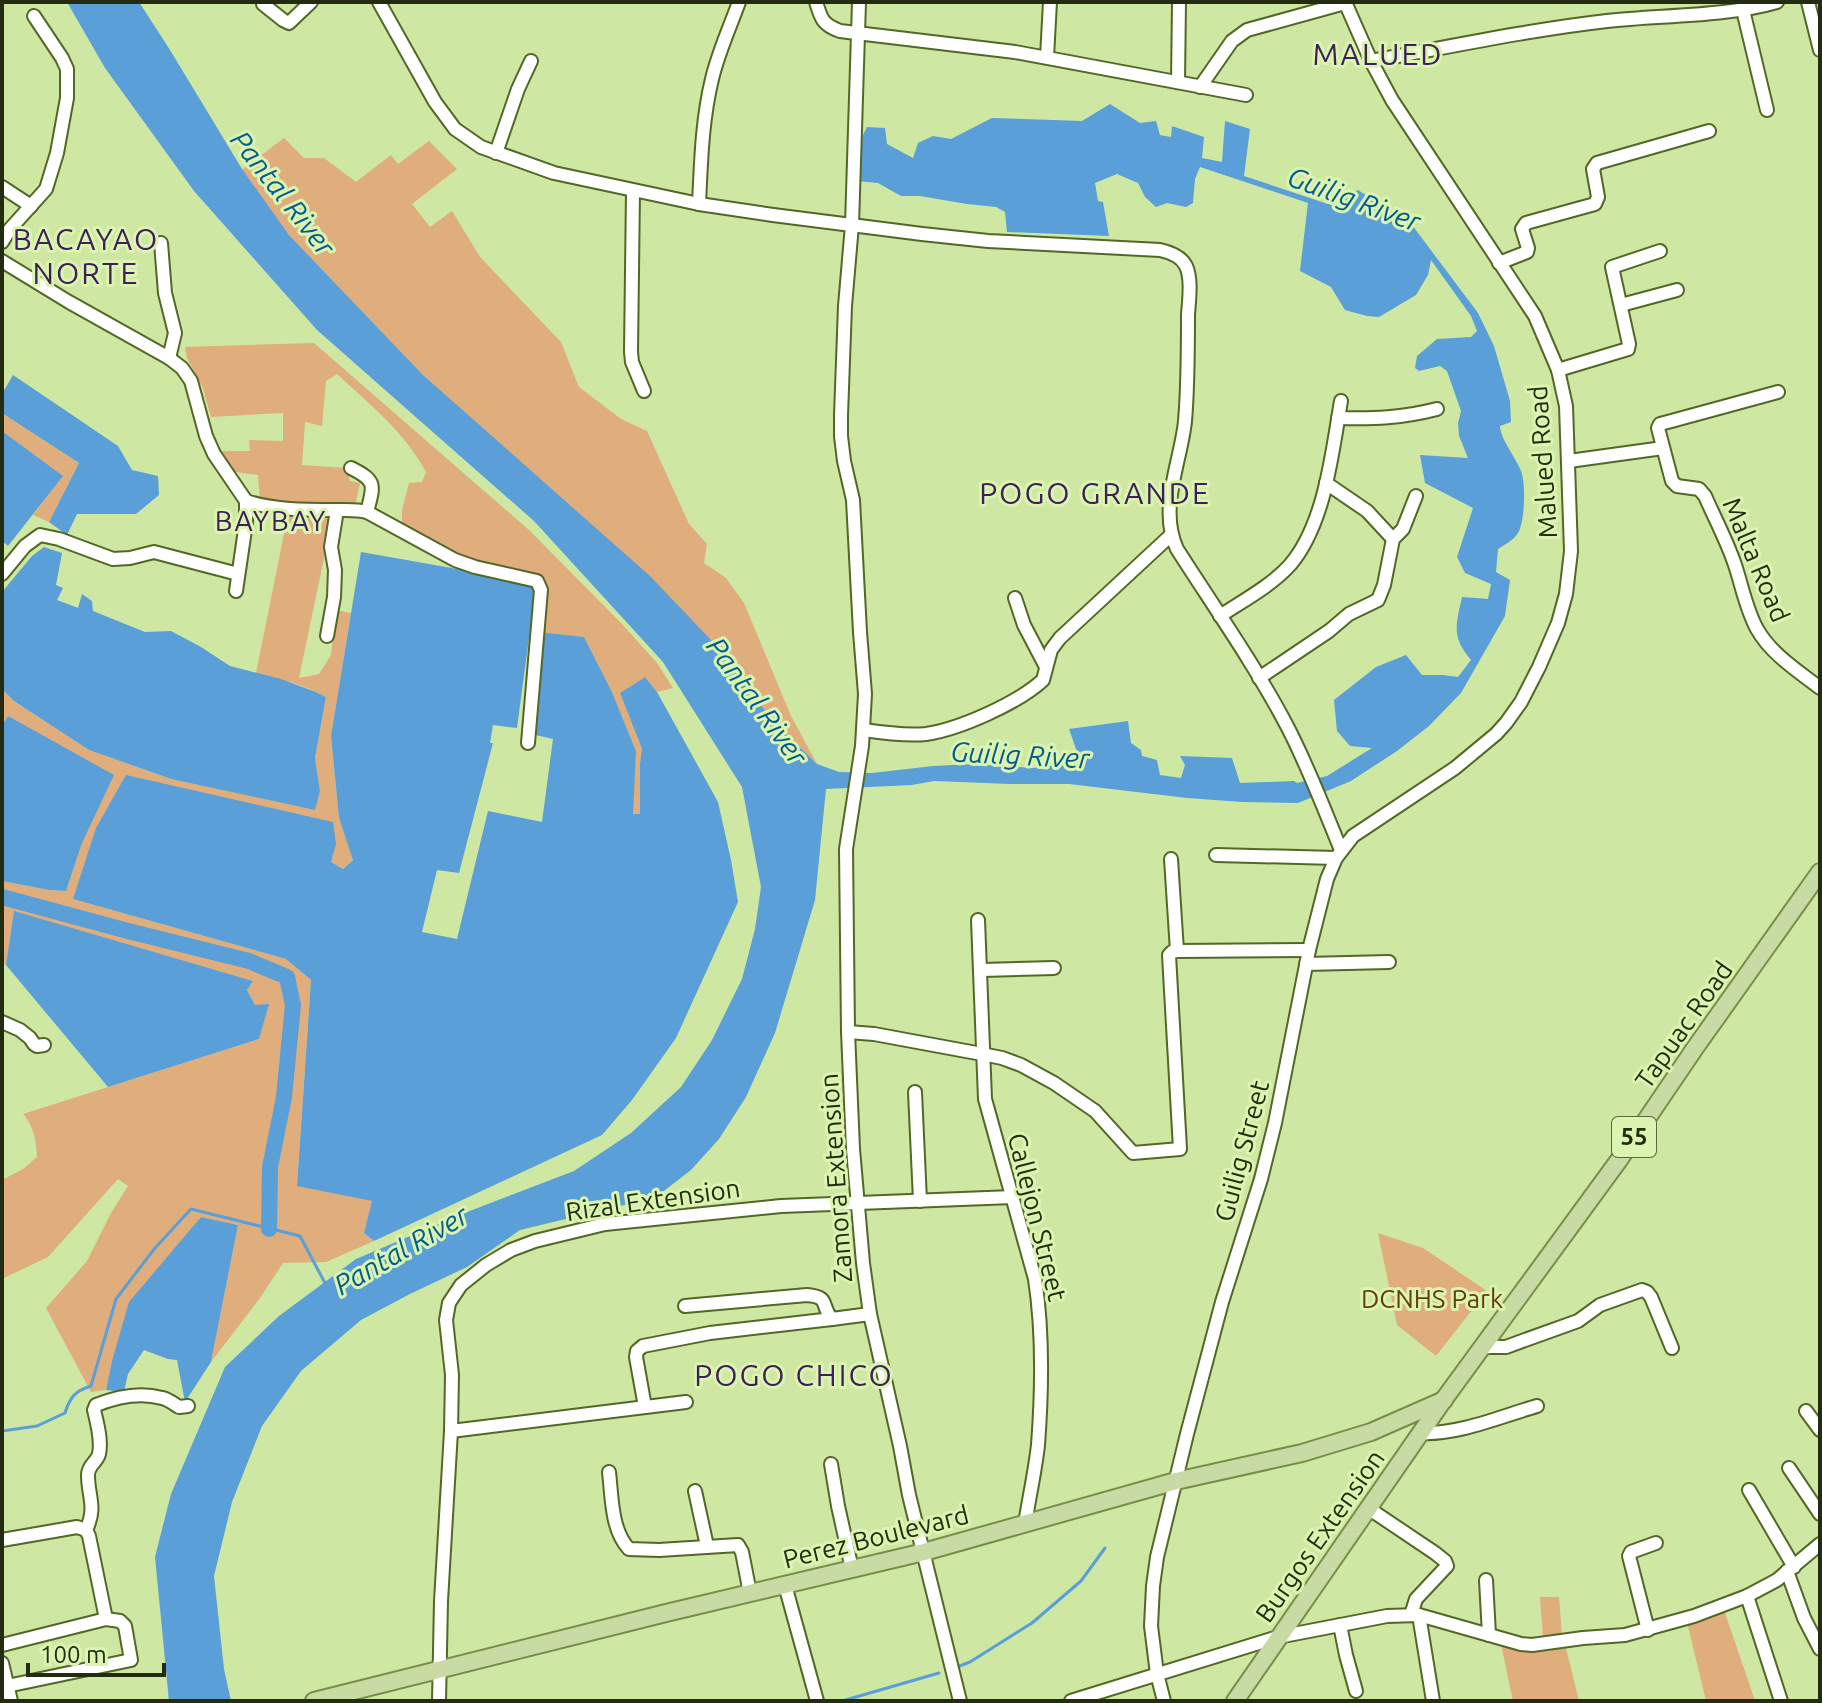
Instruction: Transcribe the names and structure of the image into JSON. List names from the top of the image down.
{
  "streets": {
    "main road": [
      "Tapuac Road",
      "55",
      "Burgos Extension",
      "Perez Boulevard"
    ],
    "street": [
      "Malued Road",
      "Malta Road",
      "Guilig Street",
      "Zamora Extension",
      "Rizal Extension",
      "Callejon Street"
    ]
  },
  "crossings": [
    ["Malued Road", "Guilig Street"],
    ["Tapuac Road", "Burgos Extension"],
    ["Tapuac Road", "Perez Boulevard"],
    ["Guilig Street", "Perez Boulevard"],
    ["Zamora Extension", "Rizal Extension"],
    ["Zamora Extension", "Perez Boulevard"],
    ["Rizal Extension", "Callejon Street"],
    ["Rizal Extension", "Perez Boulevard"],
    ["Callejon Street", "Perez Boulevard"],
    ["Burgos Extension", "Perez Boulevard"]
  ],
  "districts": [
    "MALUED",
    "BACAYAO NORTE",
    "POGO GRANDE",
    "BAYBAY",
    "POGO CHICO"
  ],
  "water": ["Pantal River", "Guilig River"],
  "parks": ["DCNHS Park"],
  "scale_bar": "100 m"
}
